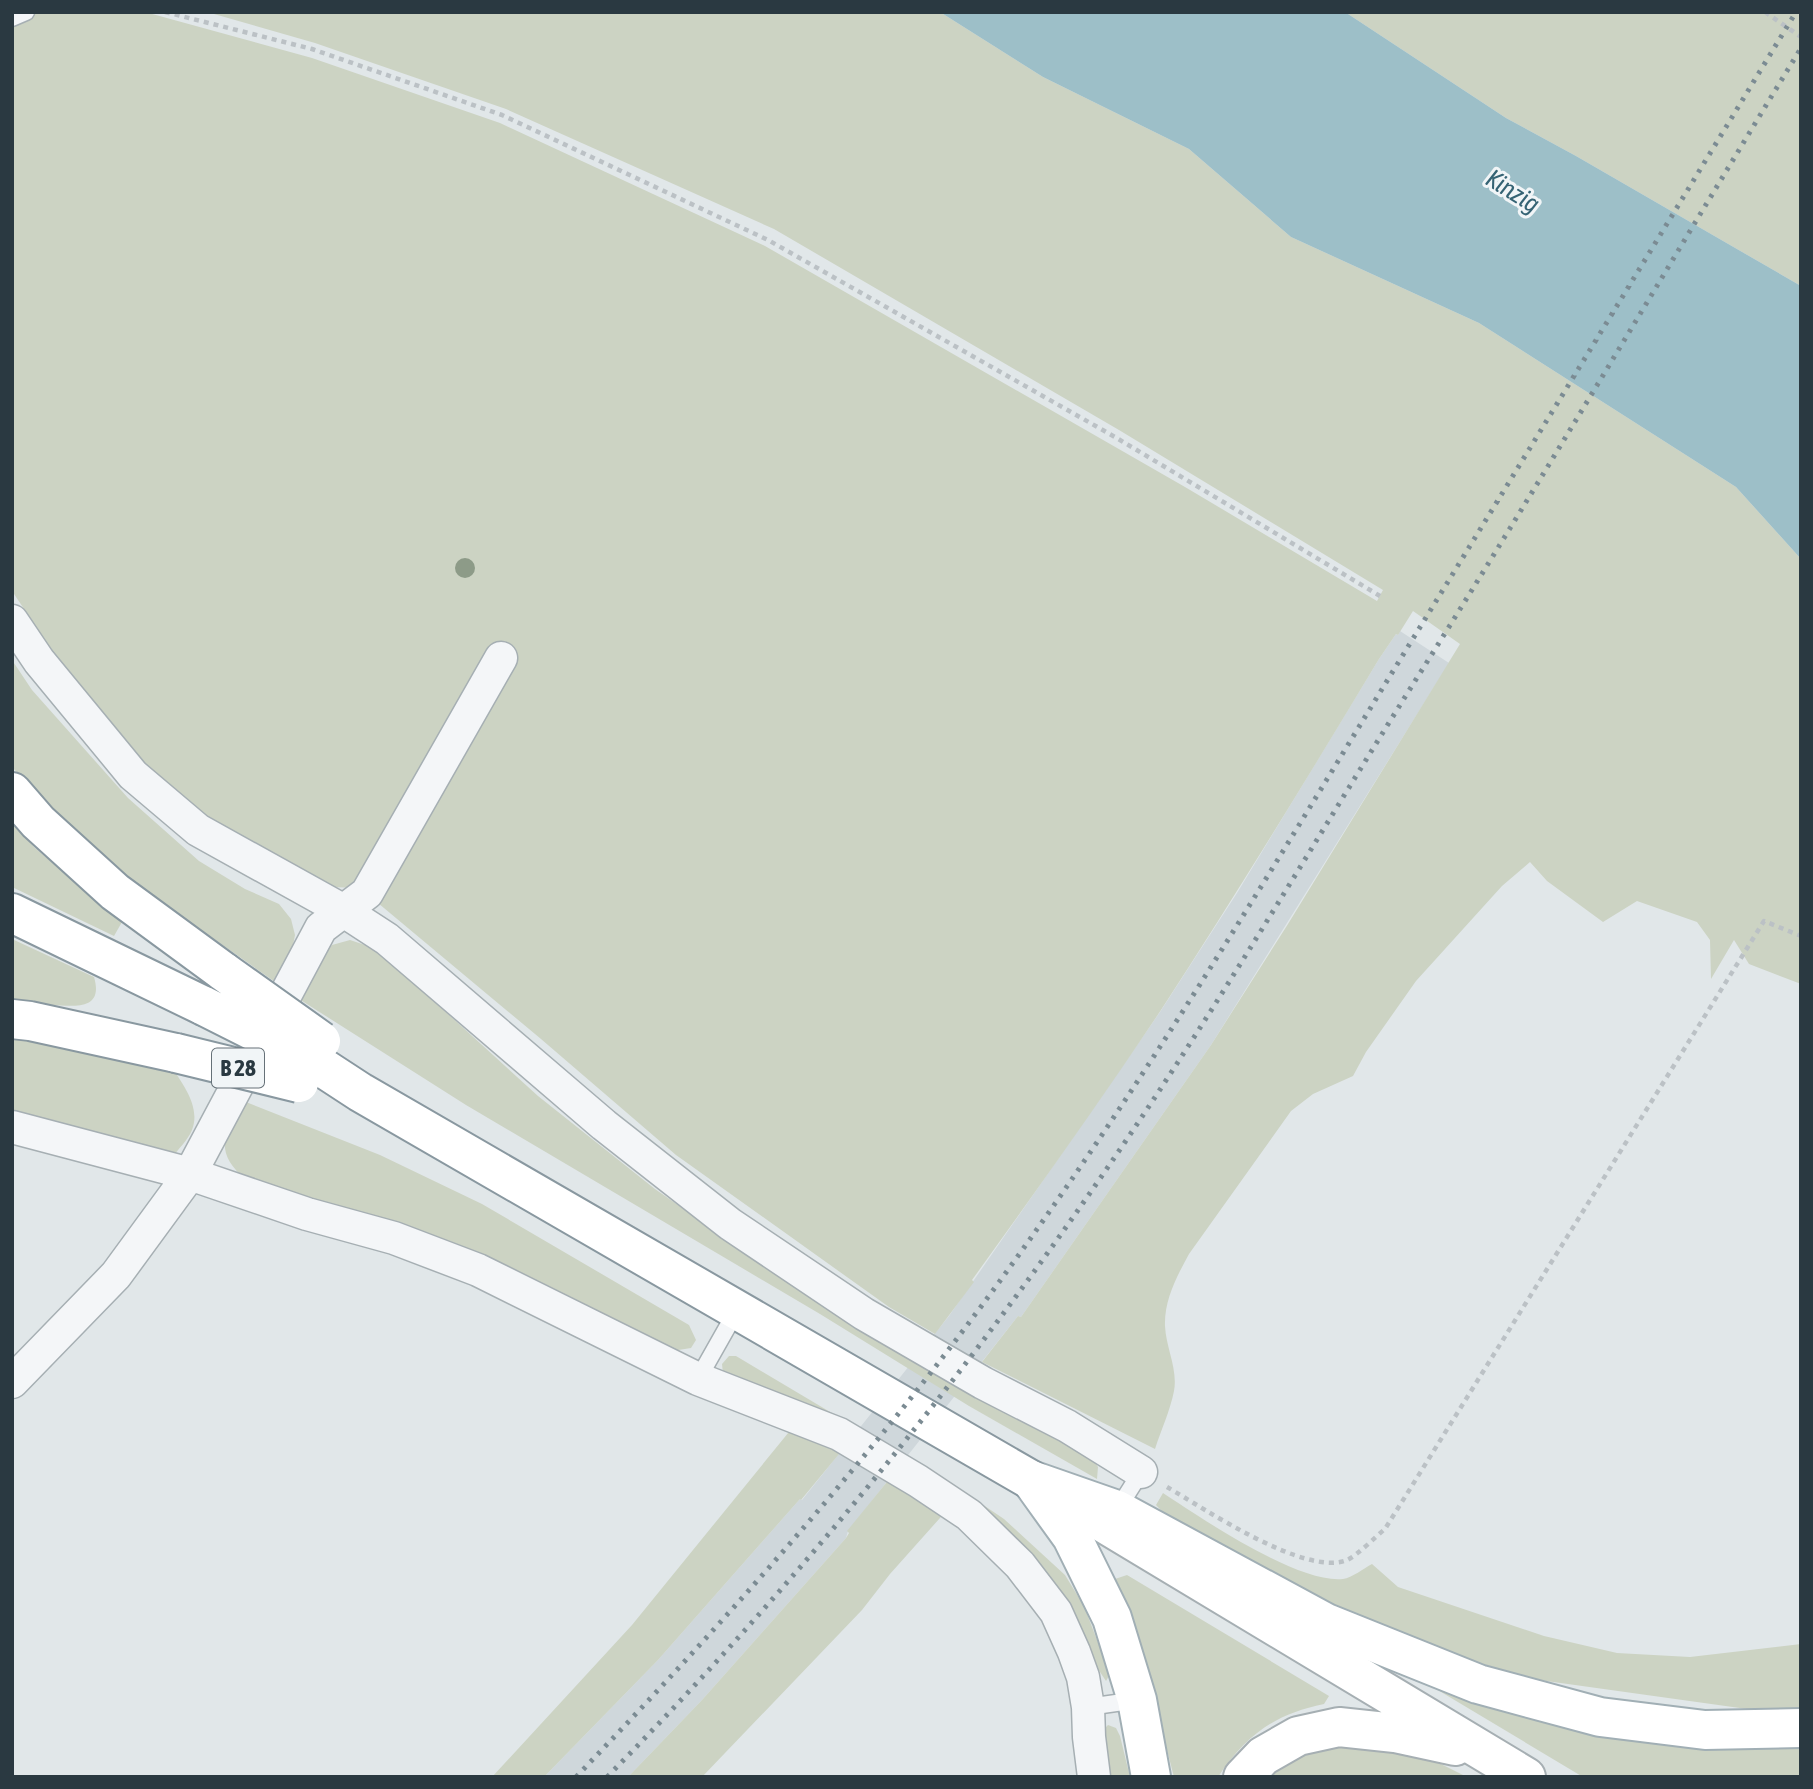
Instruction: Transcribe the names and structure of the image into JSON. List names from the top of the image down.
{
  "streets": {
    "main road": ["B 28"]
  },
  "water": ["Kinzig"]
}
